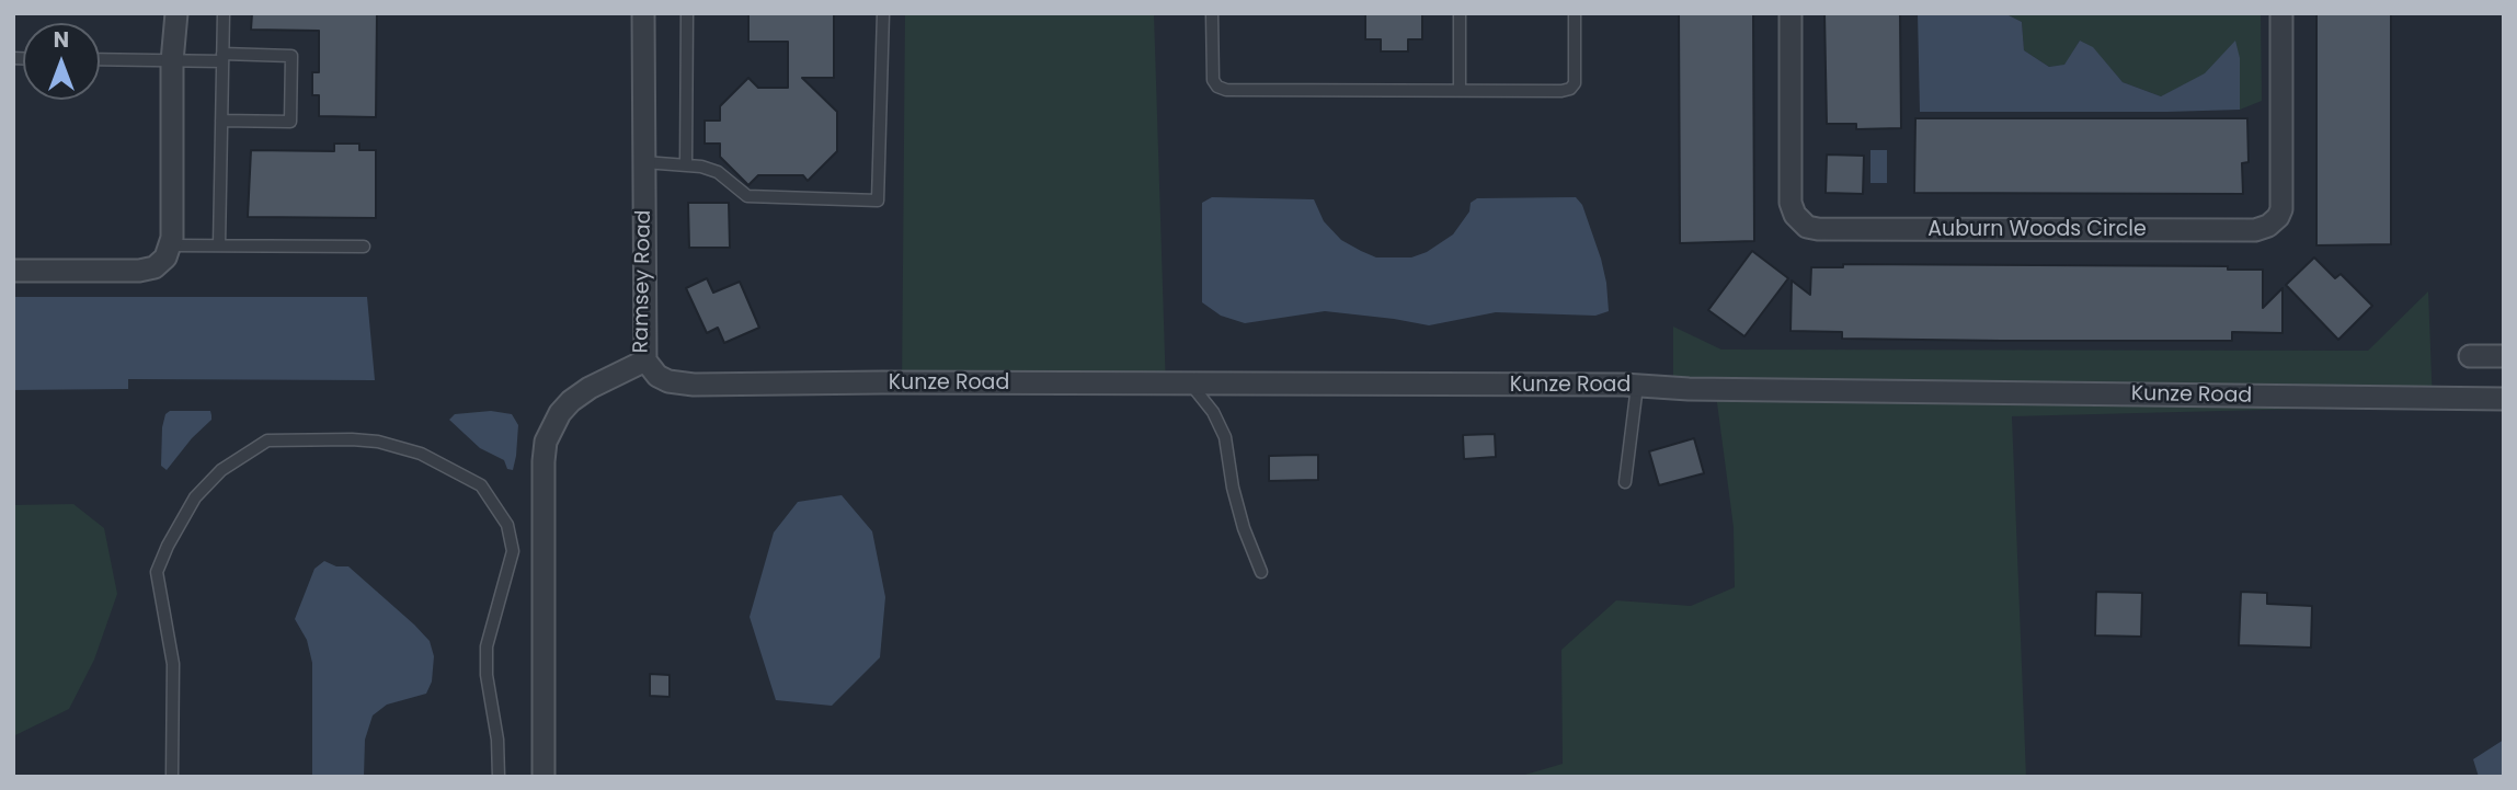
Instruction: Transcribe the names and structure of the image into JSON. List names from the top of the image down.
{
  "streets": {
    "street": ["Auburn Woods Circle", "Ramsey Road", "Kunze Road"]
  },
  "crossings": [
    ["Ramsey Road", "Kunze Road"]
  ],
  "north": "top"
}
